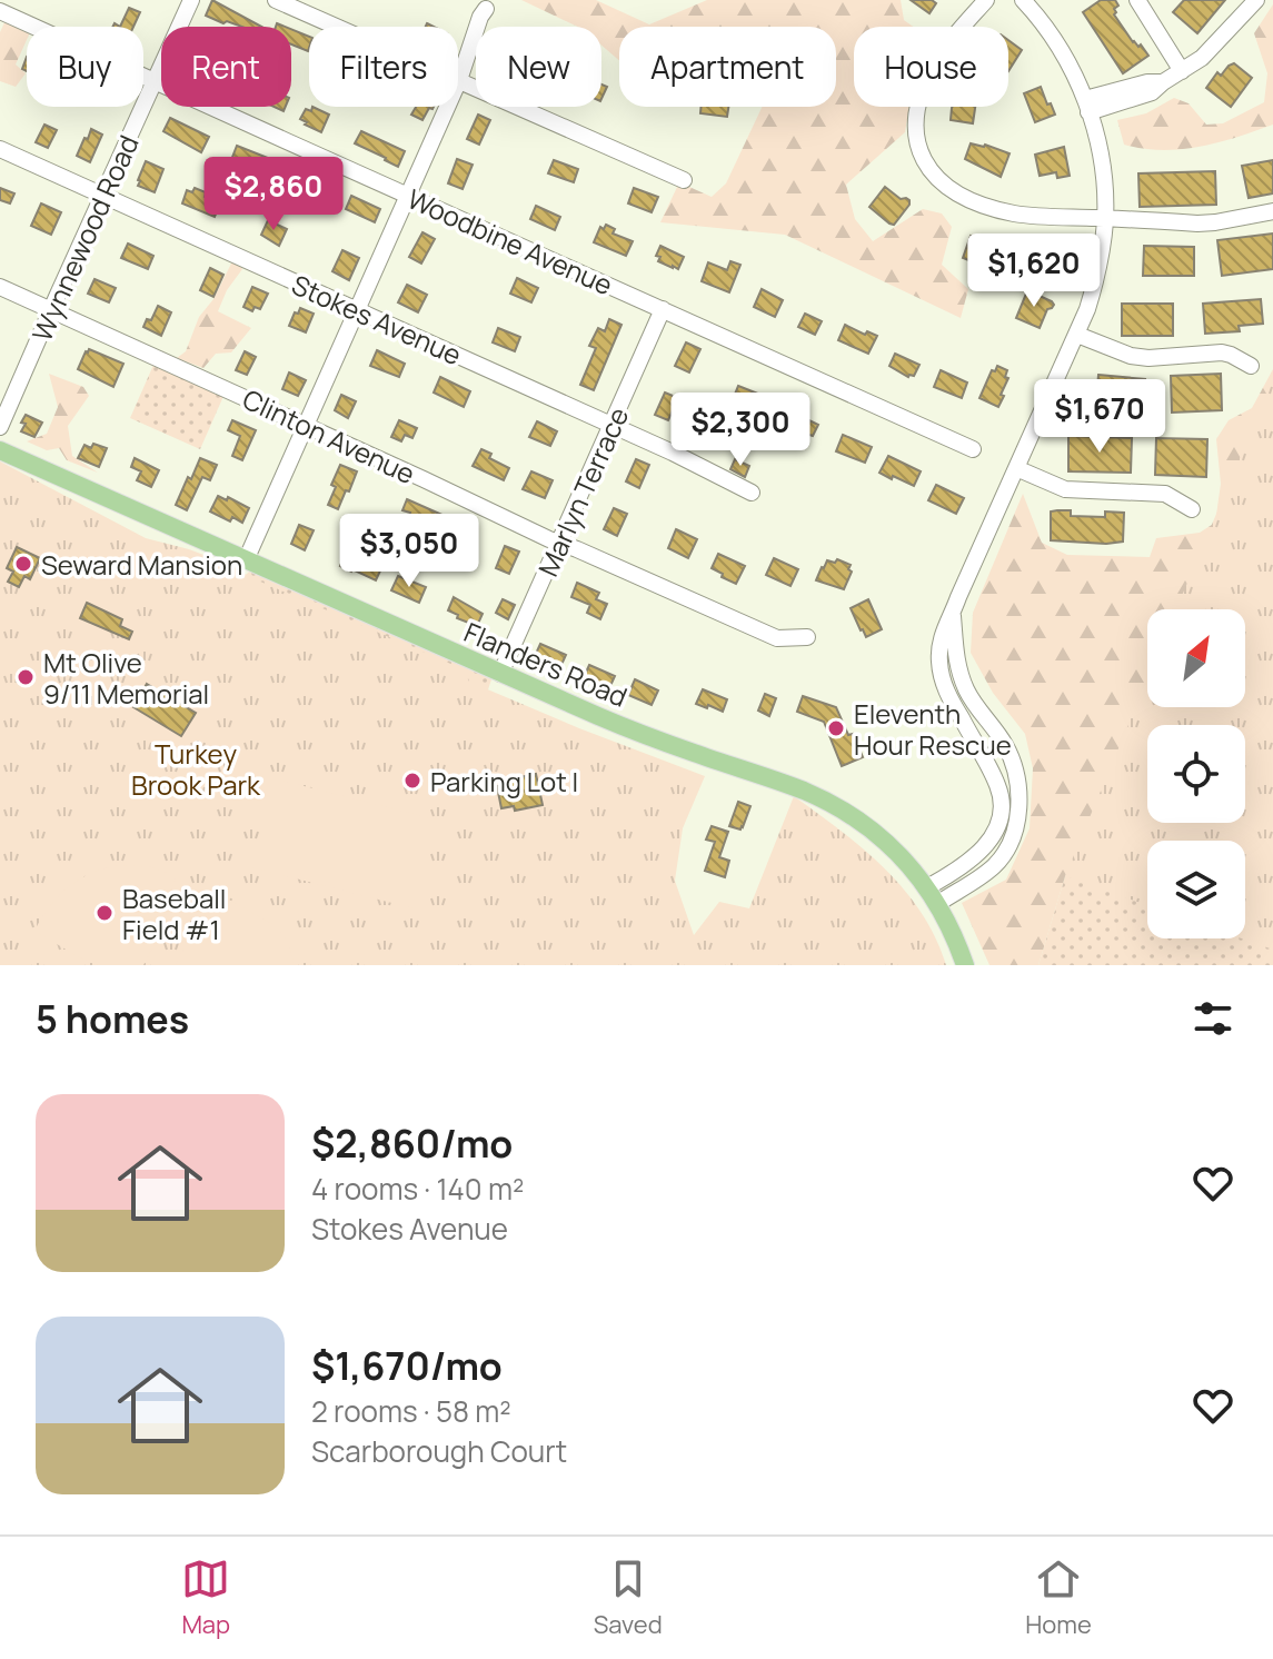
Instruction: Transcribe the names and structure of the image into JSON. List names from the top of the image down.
{
  "streets": {
    "main road": ["Flanders Road"],
    "street": [
      "Wynnewood Road",
      "Woodbine Avenue",
      "Stokes Avenue",
      "Clinton Avenue",
      "Marlyn Terrace"
    ]
  },
  "crossings": [
    ["Wynnewood Road", "Woodbine Avenue"],
    ["Wynnewood Road", "Stokes Avenue"],
    ["Wynnewood Road", "Clinton Avenue"],
    ["Woodbine Avenue", "Marlyn Terrace"],
    ["Stokes Avenue", "Marlyn Terrace"],
    ["Clinton Avenue", "Marlyn Terrace"],
    ["Marlyn Terrace", "Flanders Road"]
  ],
  "parks": ["Turkey Brook Park"],
  "places": [
    "Seward Mansion",
    "Mt Olive 9/11 Memorial",
    "Eleventh Hour Rescue",
    "Parking Lot I",
    "Baseball Field #1"
  ],
  "north": "top right",
  "page": {
    "chip": [
      "Buy",
      "Rent",
      "Filters",
      "New",
      "Apartment",
      "House"
    ],
    "price": [
      "$2,860",
      "$1,620",
      "$1,670",
      "$2,300",
      "$3,050"
    ],
    "heading": "5 homes",
    "list": [
      {
        "name": "$2,860/mo",
        "note": "4 rooms · 140 m² · Stokes Avenue"
      },
      {
        "name": "$1,670/mo",
        "note": "2 rooms · 58 m² · Scarborough Court"
      }
    ],
    "tabs": ["Map", "Saved", "Home"]
  }
}
